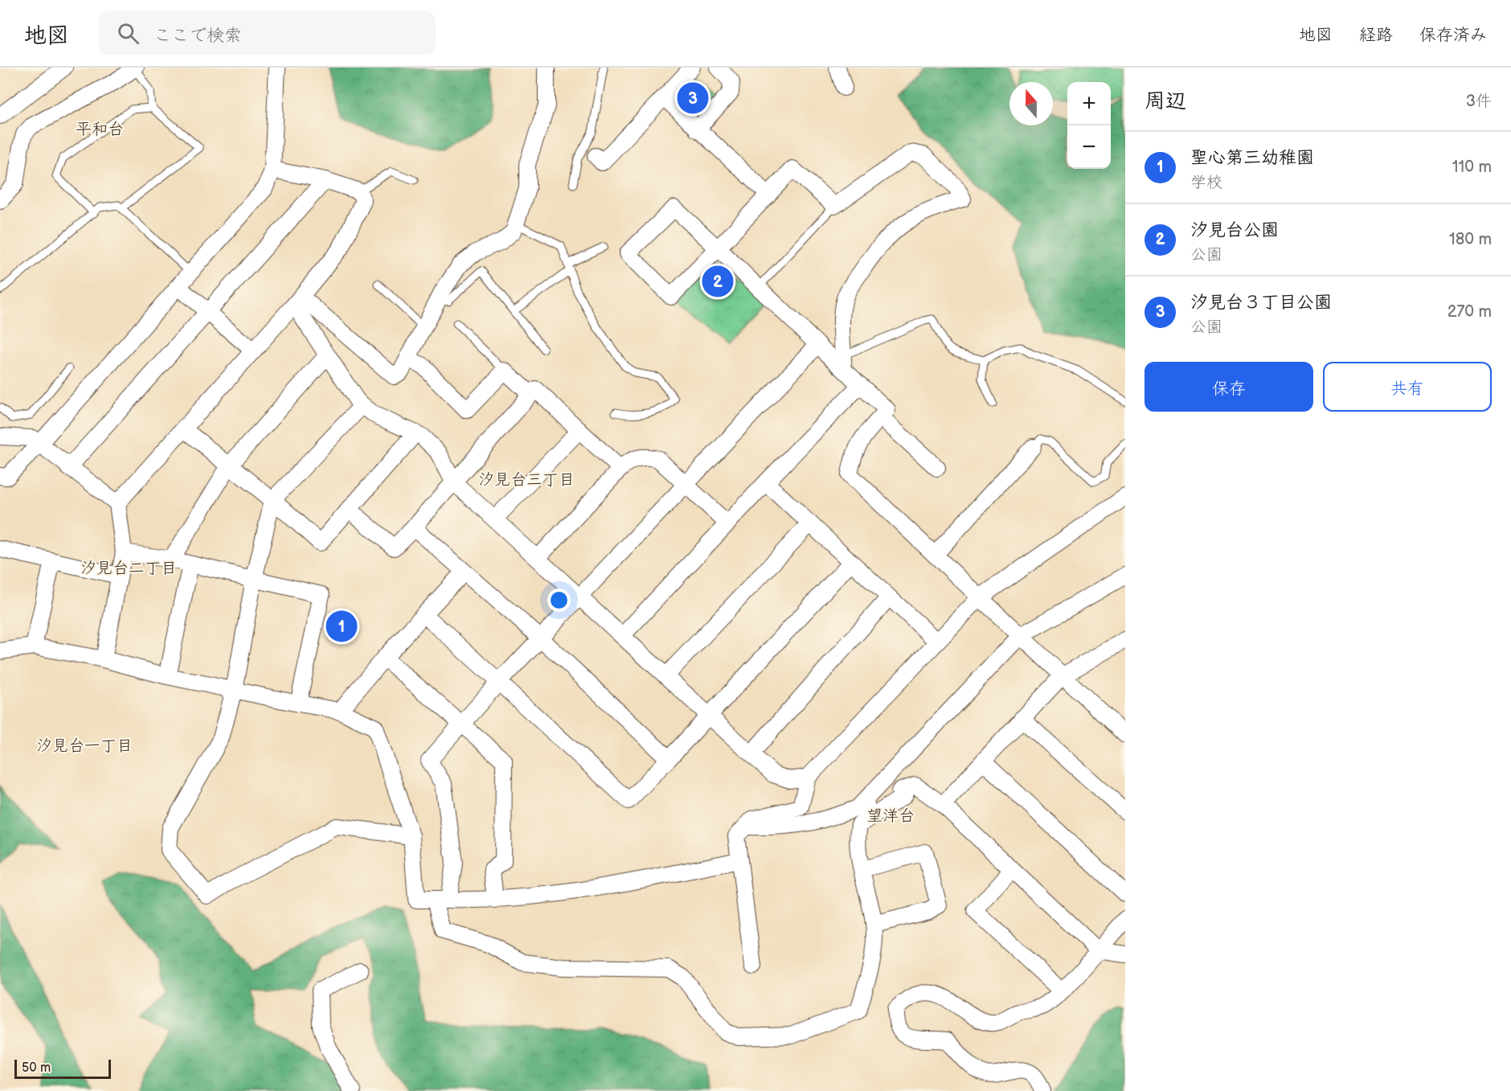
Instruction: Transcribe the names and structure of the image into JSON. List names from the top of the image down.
{
  "districts": [
    "平和台",
    "汐見台三丁目",
    "汐見台二丁目",
    "汐見台一丁目",
    "望洋台"
  ],
  "scale_bar": "50 m",
  "north": "top",
  "page": {
    "header": "地図",
    "search": "ここで検索",
    "nav": ["地図", "経路", "保存済み"],
    "heading": ["周辺", "3件"],
    "pins": ["3", "2", "1"],
    "map_buttons": ["+", "−"],
    "list": [
      {
        "mark": "1",
        "name": "聖心第三幼稚園",
        "note": "学校",
        "value": "110 m"
      },
      {
        "mark": "2",
        "name": "汐見台公園",
        "note": "公園",
        "value": "180 m"
      },
      {
        "mark": "3",
        "name": "汐見台３丁目公園",
        "note": "公園",
        "value": "270 m"
      }
    ],
    "buttons": ["保存", "共有"],
    "scale": "50 m"
  }
}
